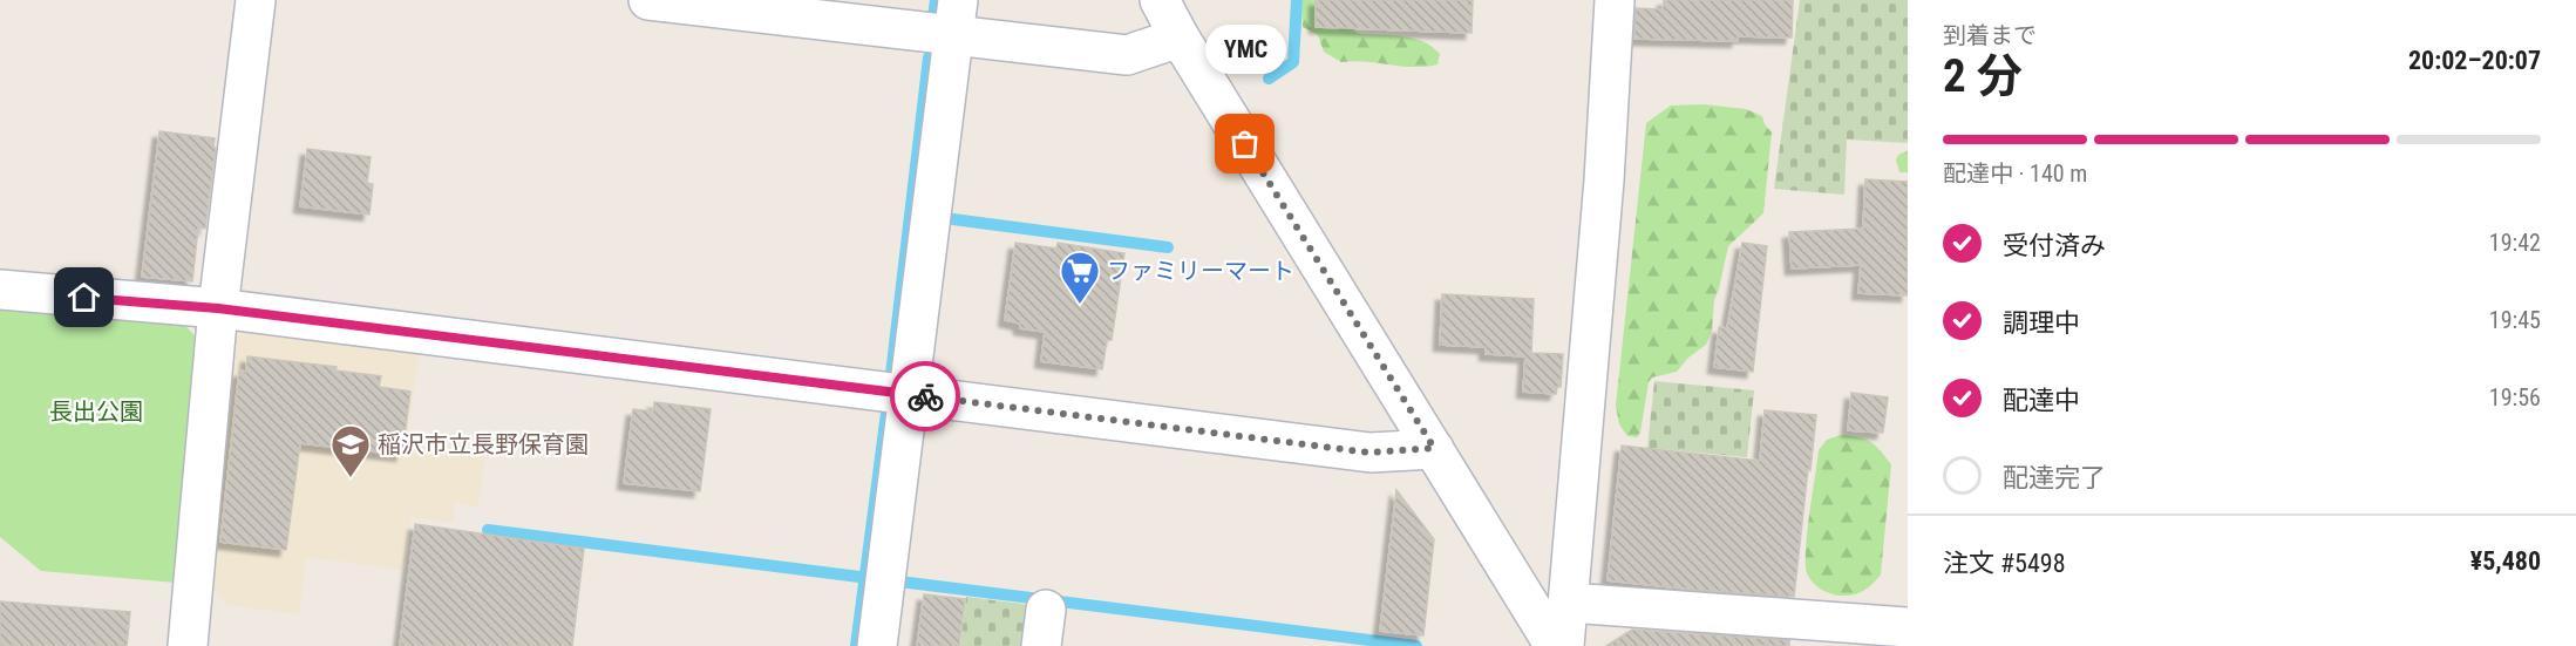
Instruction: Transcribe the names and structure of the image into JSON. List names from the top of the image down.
{
  "parks": ["長出公園"],
  "places": {
    "other": ["YMC"],
    "supermarket": ["ファミリーマート"],
    "school or university": ["稲沢市立長野保育園"]
  },
  "page": {
    "heading": ["2 分", "到着まで", "20:02–20:07"],
    "panel": ["注文 #5498", "¥5,480"],
    "bubble": "YMC",
    "bar": "配達中 · 140 m",
    "list": [
      ["受付済み", "19:42"],
      ["調理中", "19:45"],
      ["配達中", "19:56"],
      "配達完了"
    ]
  }
}
